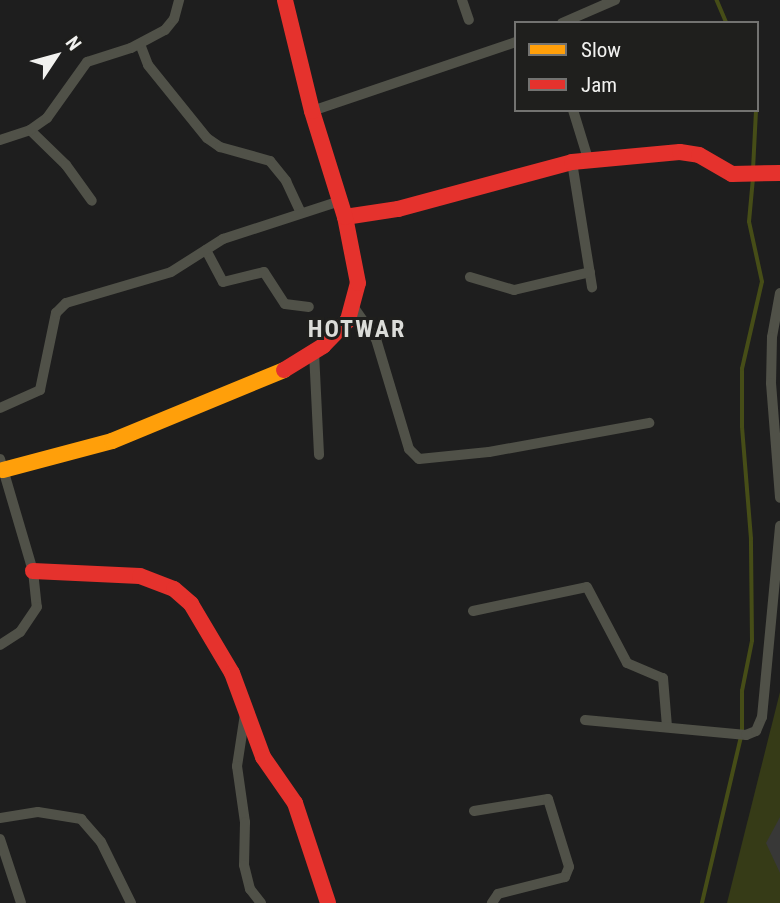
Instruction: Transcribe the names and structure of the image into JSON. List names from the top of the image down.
{
  "districts": ["HOTWAR"],
  "legend": ["Slow", "Jam"],
  "north": "top right"
}
